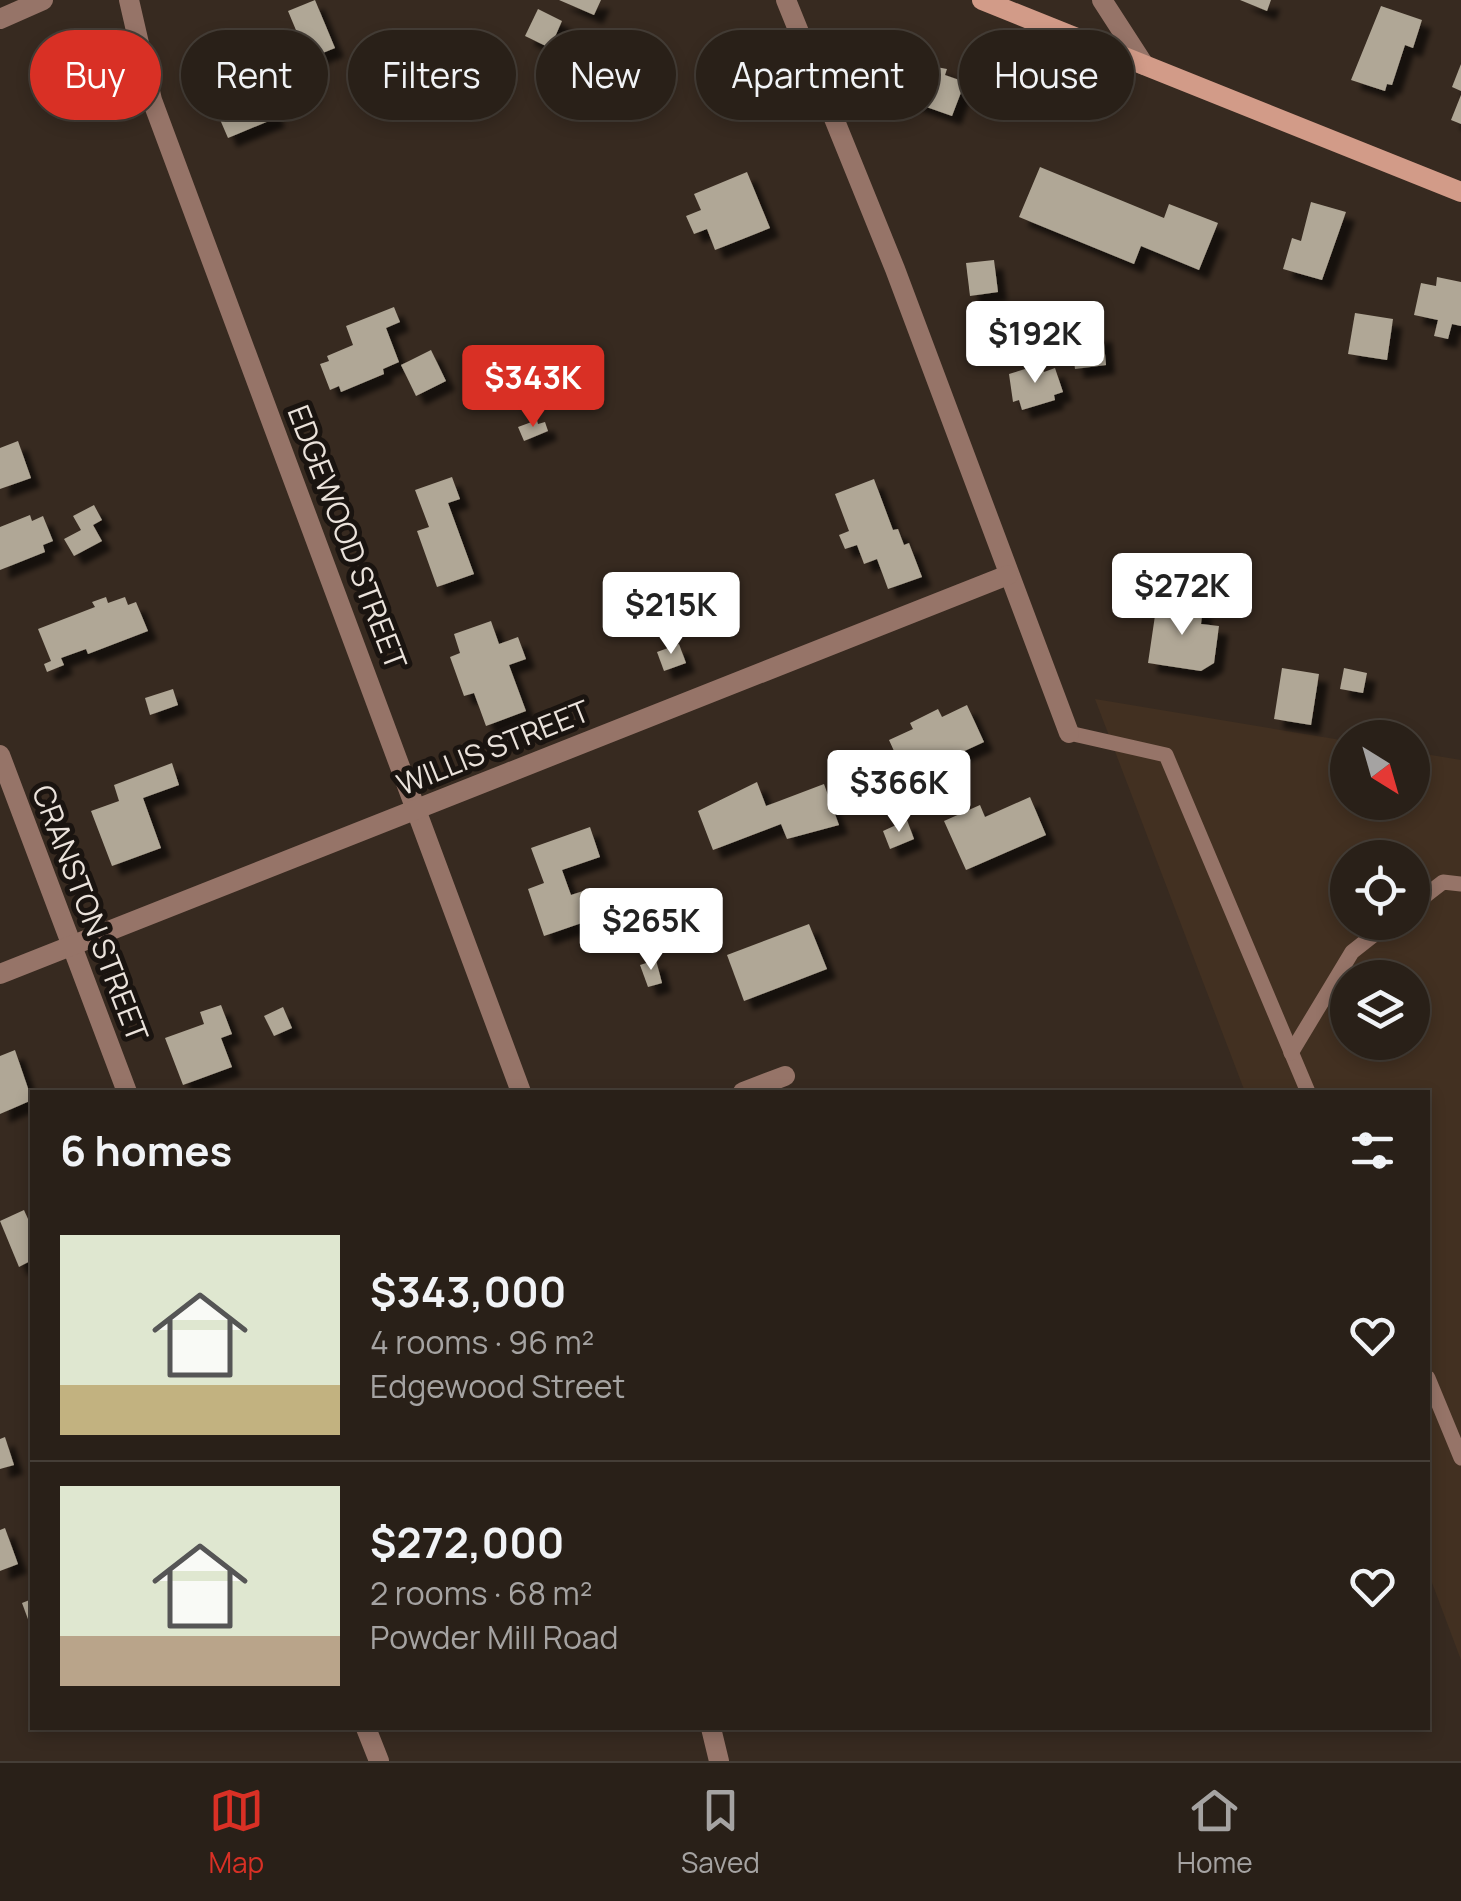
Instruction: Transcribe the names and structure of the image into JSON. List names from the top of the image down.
{
  "streets": {
    "street": ["EDGEWOOD STREET", "WILLIS STREET", "CRANSTON STREET"]
  },
  "crossings": [
    ["EDGEWOOD STREET", "WILLIS STREET"],
    ["WILLIS STREET", "CRANSTON STREET"]
  ],
  "north": "bottom right",
  "page": {
    "chip": [
      "Buy",
      "Rent",
      "Filters",
      "New",
      "Apartment",
      "House"
    ],
    "price": [
      "$192K",
      "$343K",
      "$272K",
      "$215K",
      "$366K",
      "$265K"
    ],
    "heading": "6 homes",
    "list": [
      {
        "name": "$343,000",
        "note": "4 rooms · 96 m² · Edgewood Street"
      },
      {
        "name": "$272,000",
        "note": "2 rooms · 68 m² · Powder Mill Road"
      }
    ],
    "tabs": ["Map", "Saved", "Home"]
  }
}
